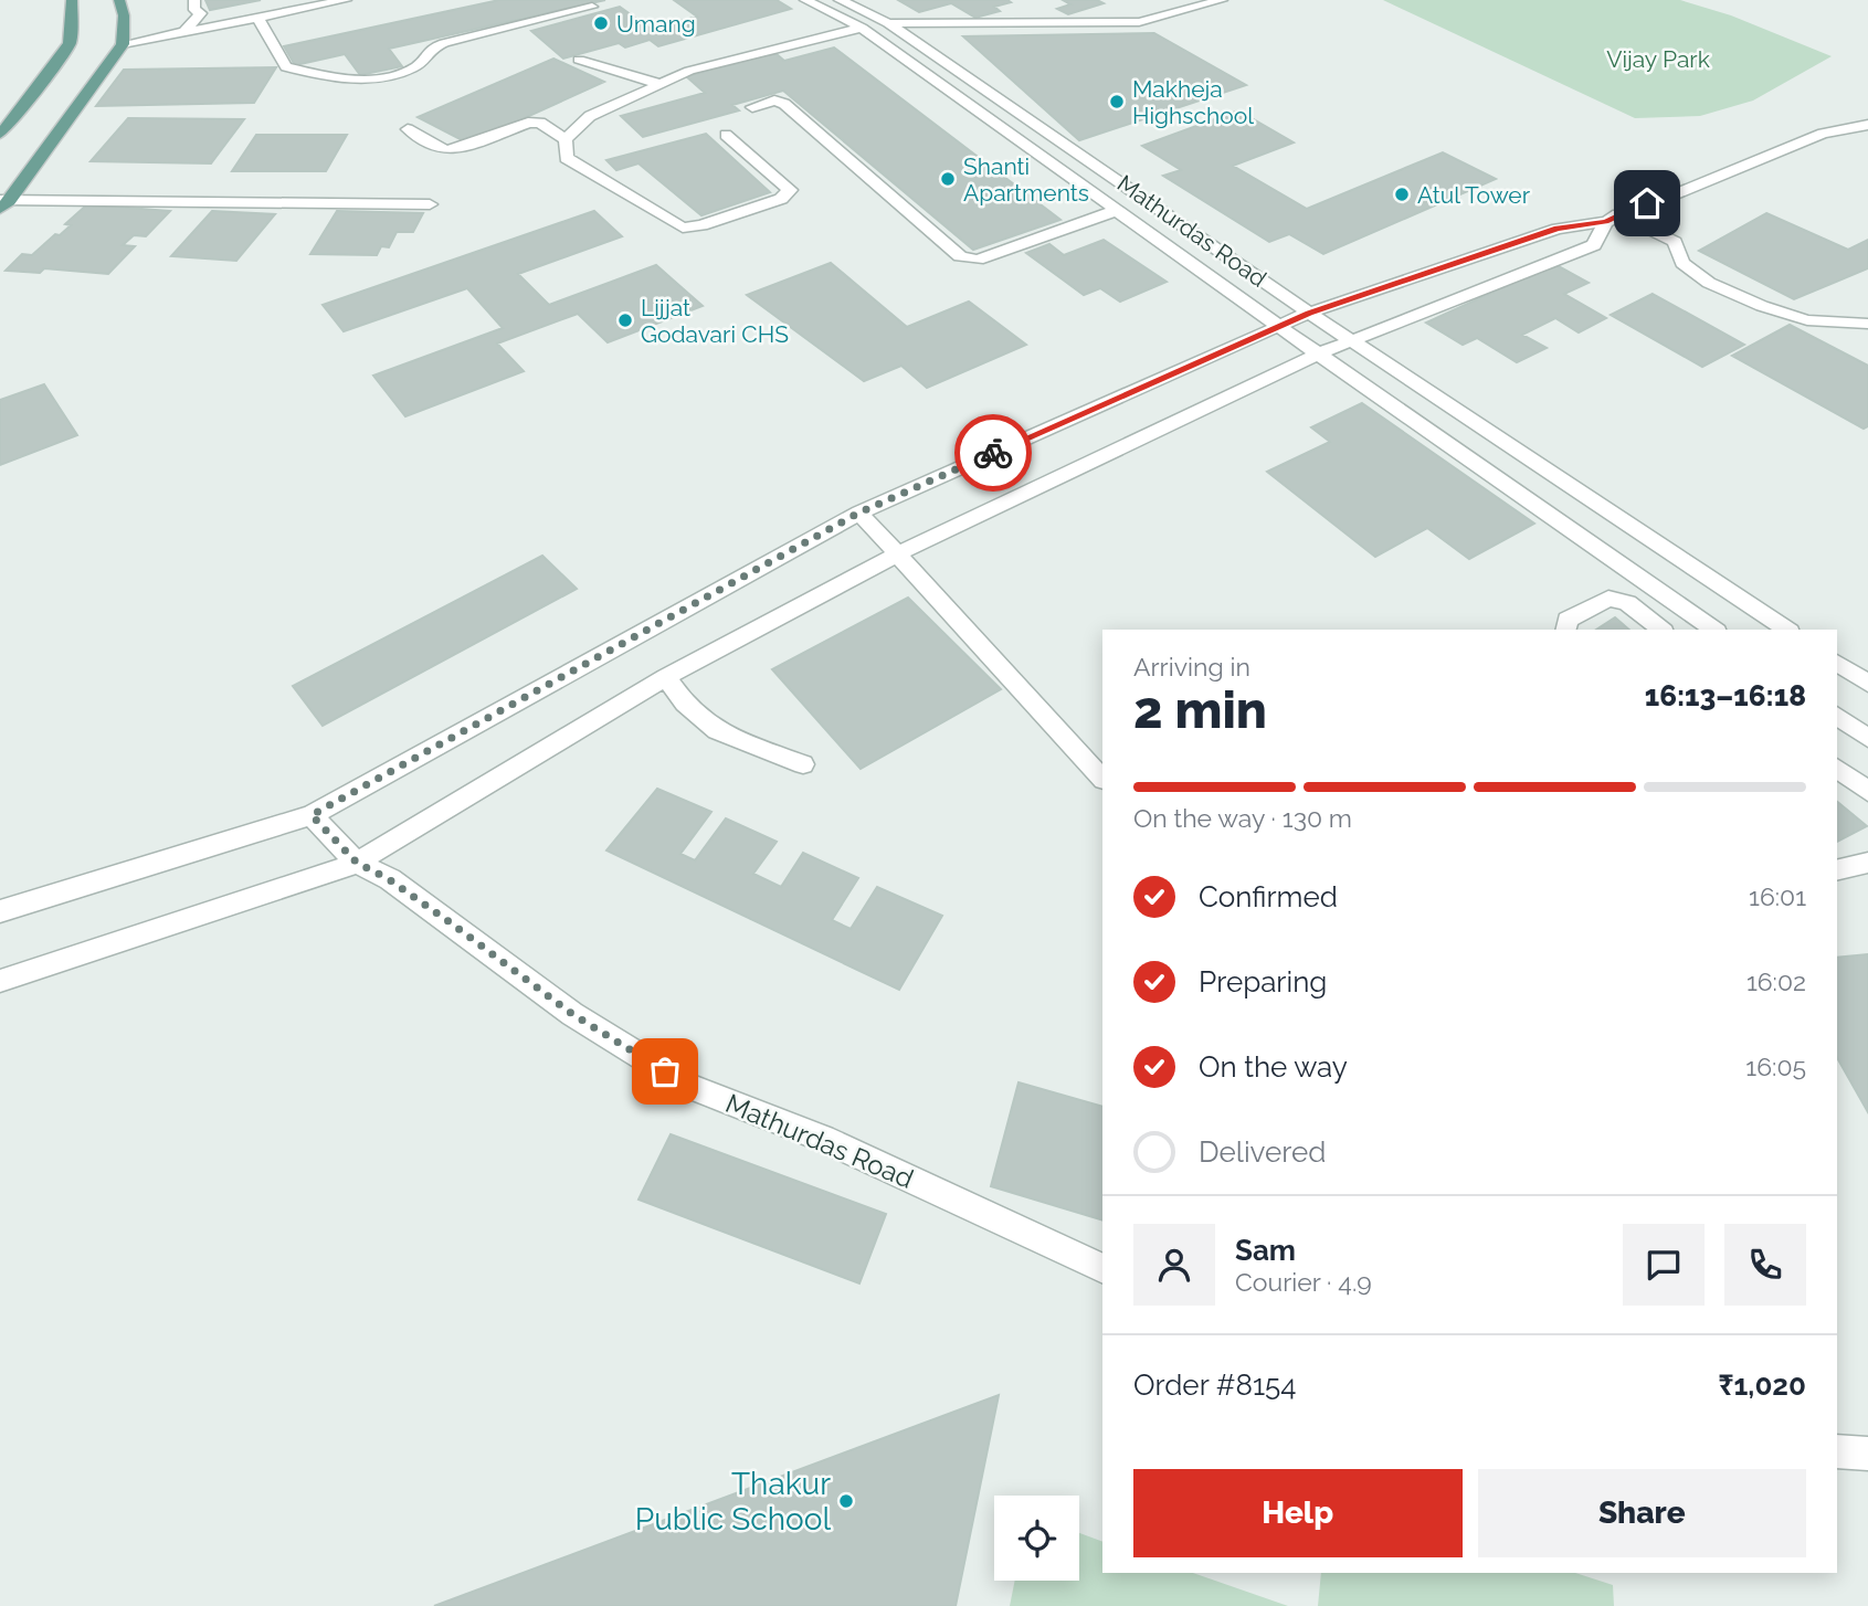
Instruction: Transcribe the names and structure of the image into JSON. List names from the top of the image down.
{
  "streets": {
    "street": ["Mathurdas Road"]
  },
  "parks": ["Vijay Park"],
  "places": [
    "Umang",
    "Makheja Highschool",
    "Shanti Apartments",
    "Atul Tower",
    "Lijjat Godavari CHS",
    "Thakur Public School"
  ],
  "page": {
    "heading": ["2 min", "Arriving in", "16:13–16:18"],
    "panel": [
      "Sam",
      "Courier · 4.9",
      "Order #8154",
      "₹1,020"
    ],
    "bar": "On the way · 130 m",
    "list": [
      ["Confirmed", "16:01"],
      ["Preparing", "16:02"],
      ["On the way", "16:05"],
      "Delivered"
    ],
    "buttons": ["Help", "Share"]
  }
}
